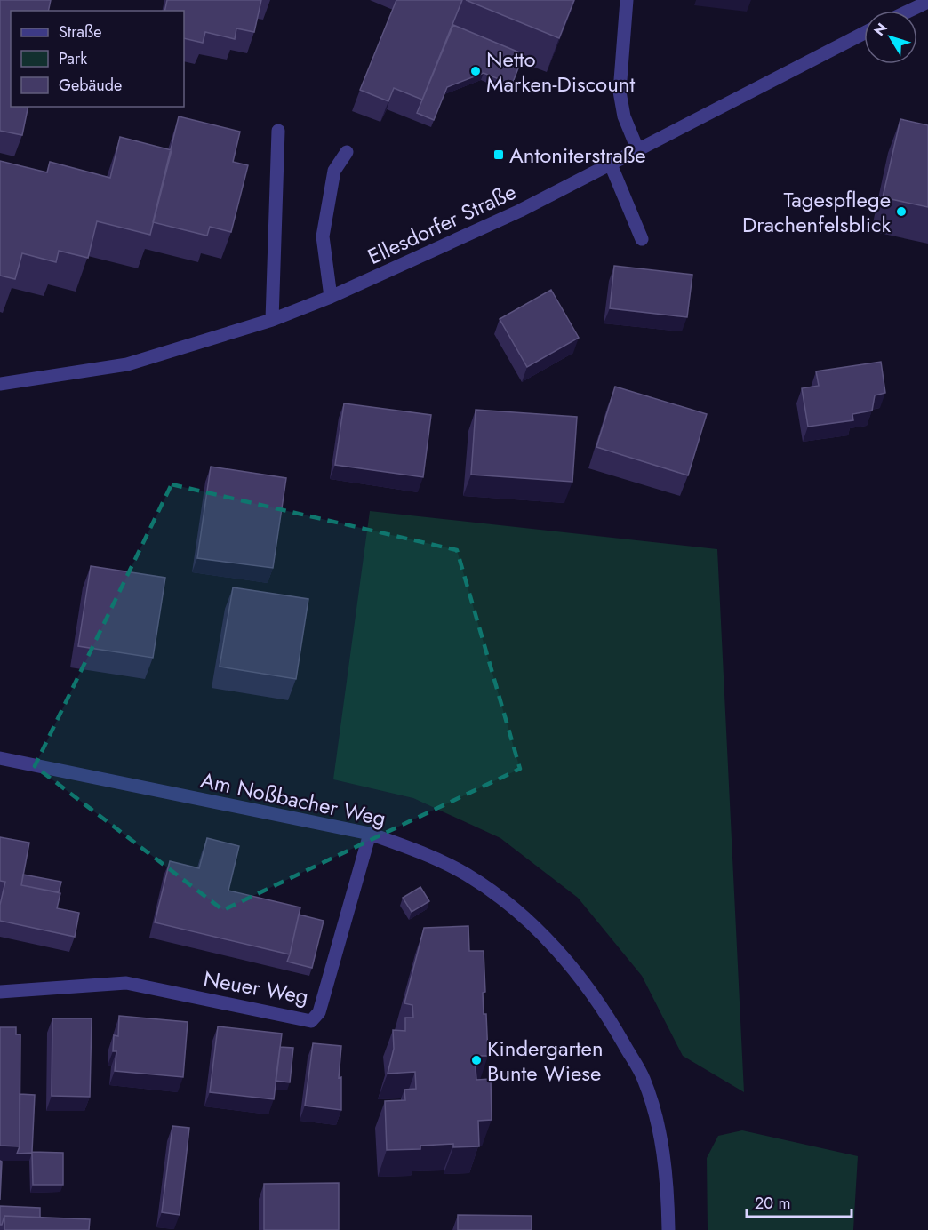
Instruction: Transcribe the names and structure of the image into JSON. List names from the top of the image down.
{
  "streets": {
    "street": ["Ellesdorfer Straße", "Am Noßbacher Weg", "Neuer Weg"]
  },
  "crossings": [
    ["Am Noßbacher Weg", "Neuer Weg"]
  ],
  "places": {
    "other": ["Netto Marken-Discount", "Tagespflege Drachenfelsblick", "Kindergarten Bunte Wiese"],
    "transit": ["Antoniterstraße"]
  },
  "legend": ["Straße", "Park", "Gebäude"],
  "scale_bar": "20 m",
  "north": "top left"
}
